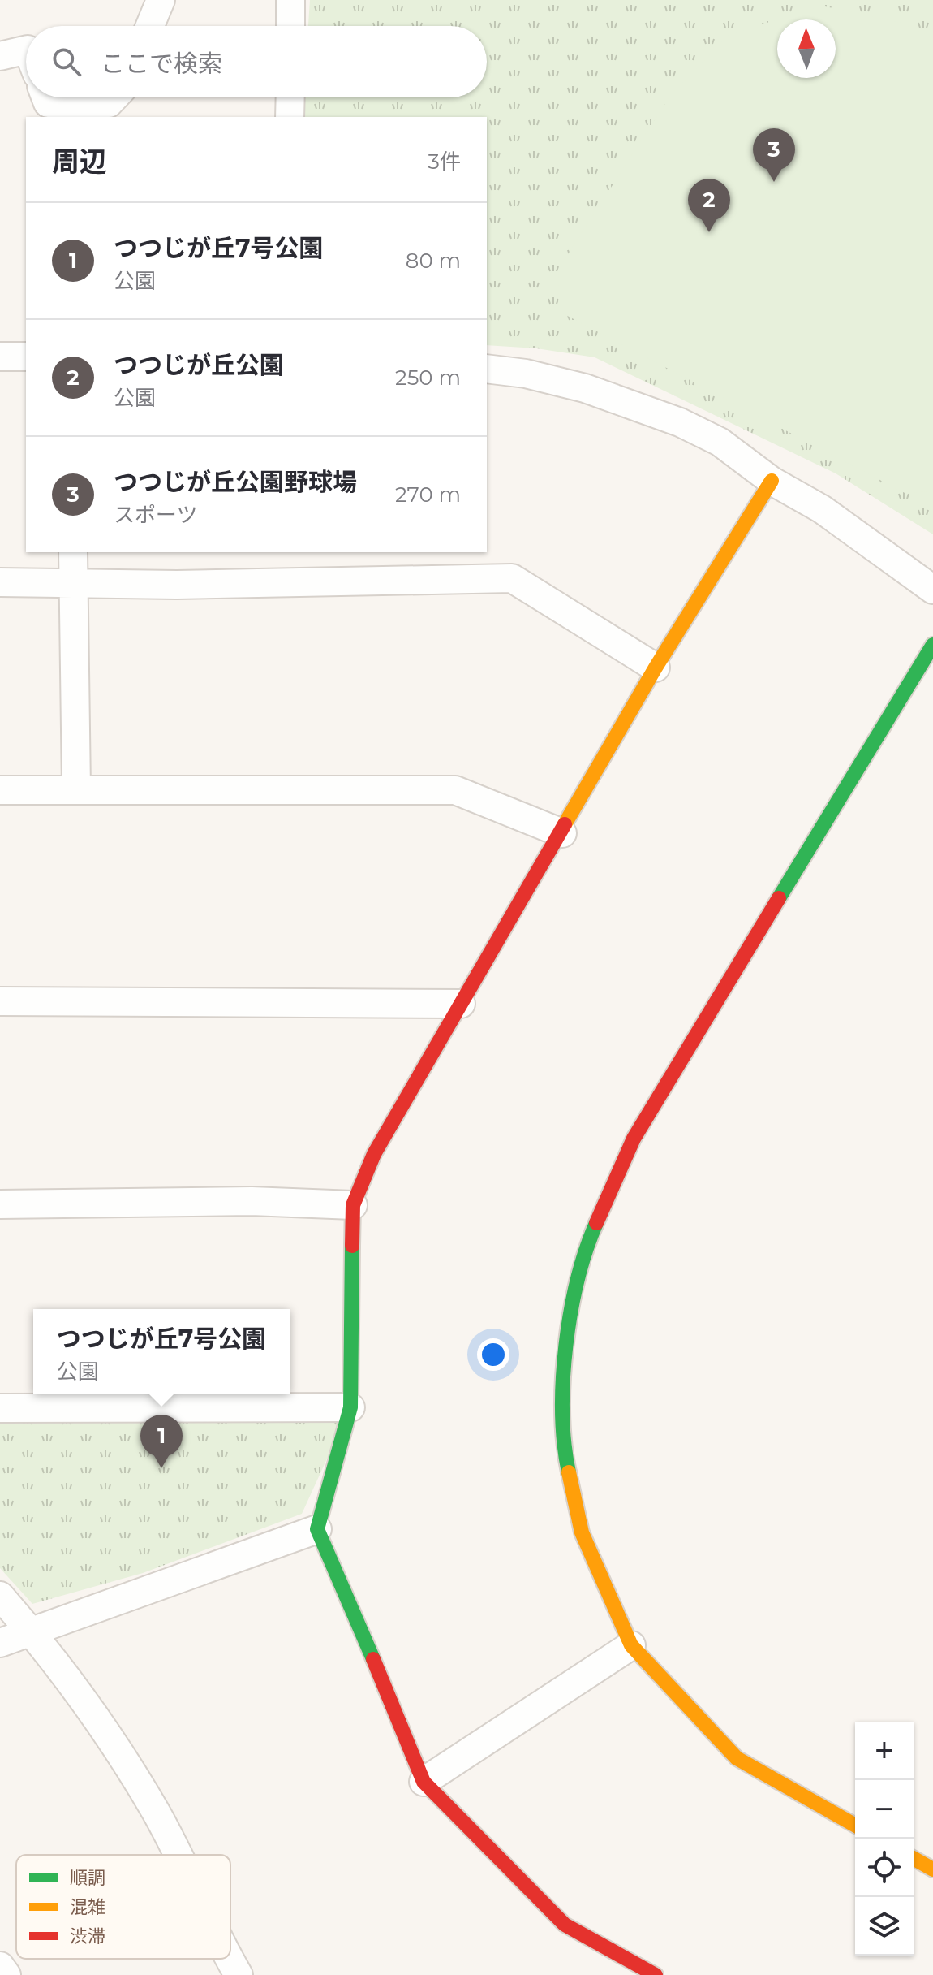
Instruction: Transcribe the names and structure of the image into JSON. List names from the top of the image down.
{
  "legend": ["順調", "混雑", "渋滞"],
  "north": "top",
  "page": {
    "search": "ここで検索",
    "heading": ["周辺", "3件"],
    "pins": ["3", "2", "1"],
    "list": [
      {
        "mark": "1",
        "name": "つつじが丘7号公園",
        "note": "公園",
        "value": "80 m"
      },
      {
        "mark": "2",
        "name": "つつじが丘公園",
        "note": "公園",
        "value": "250 m"
      },
      {
        "mark": "3",
        "name": "つつじが丘公園野球場",
        "note": "スポーツ",
        "value": "270 m"
      }
    ],
    "popup": ["つつじが丘7号公園", "公園"],
    "map_buttons": ["+", "−"]
  }
}
